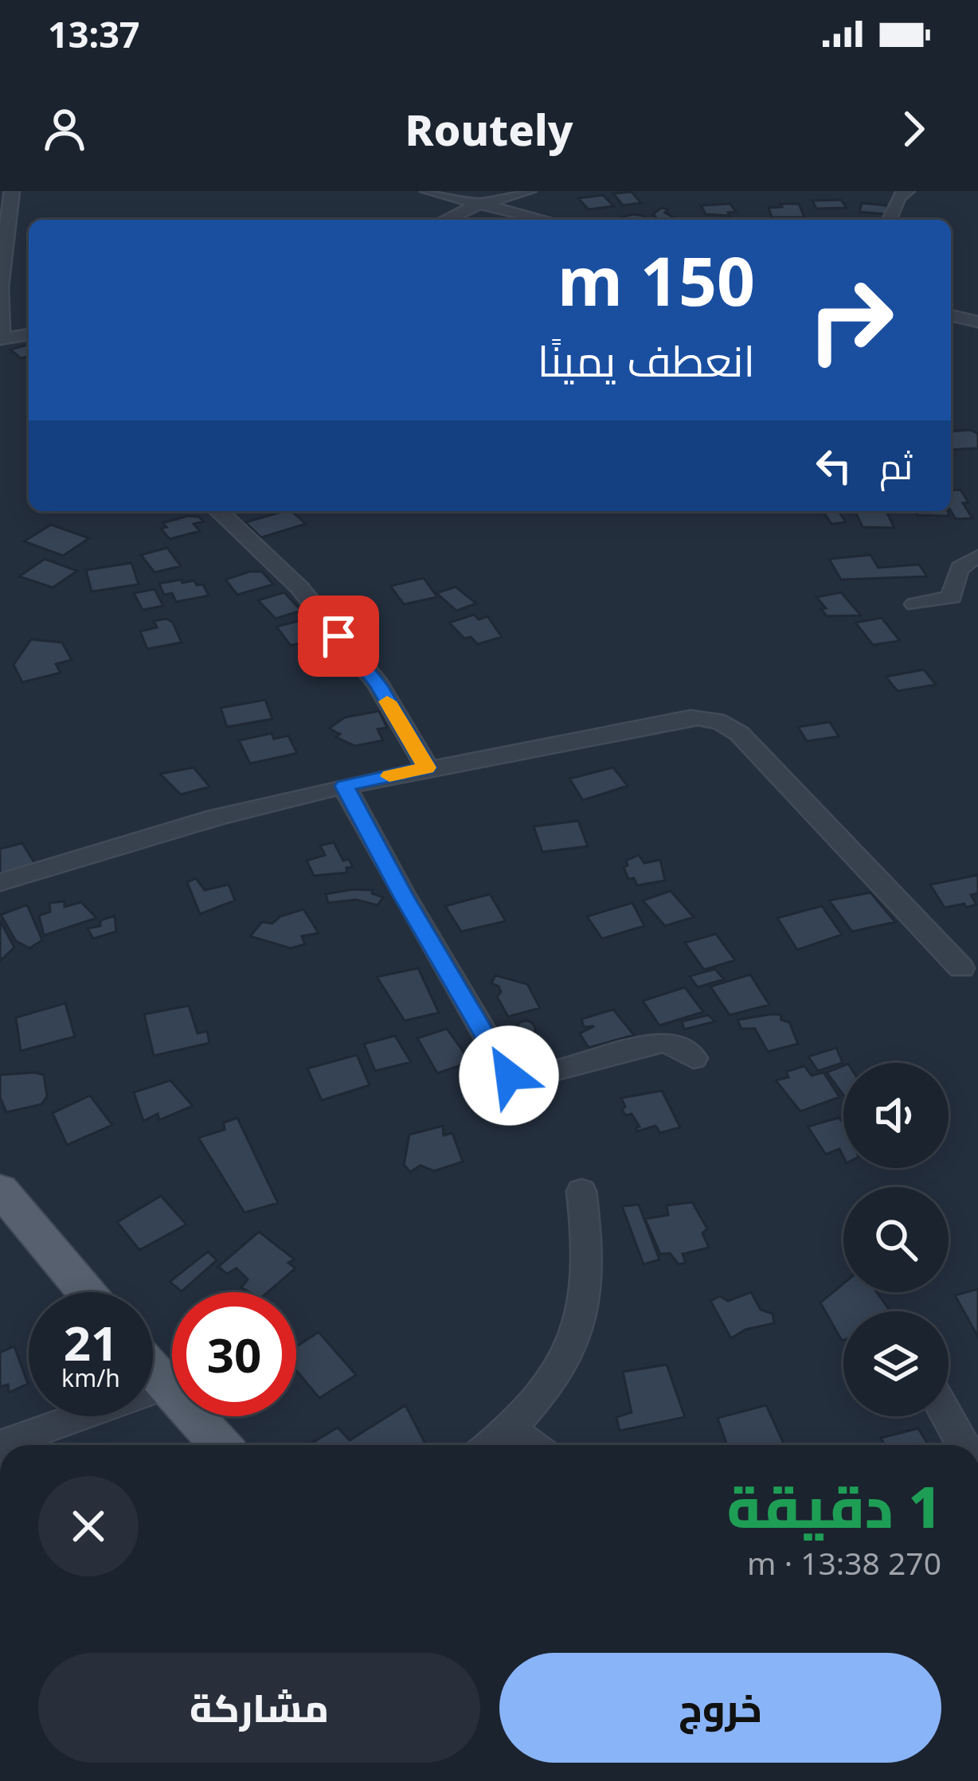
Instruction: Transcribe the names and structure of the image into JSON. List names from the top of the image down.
{
  "page": {
    "status": "13:37",
    "header": "Routely",
    "turn": ["150 m", "انعطف يمينًا"],
    "then": "ثم",
    "speed": "21 km/h",
    "limit": "30",
    "heading": ["1 دقيقة", "270 m · 13:38"],
    "buttons": ["خروج", "مشاركة"]
  }
}
